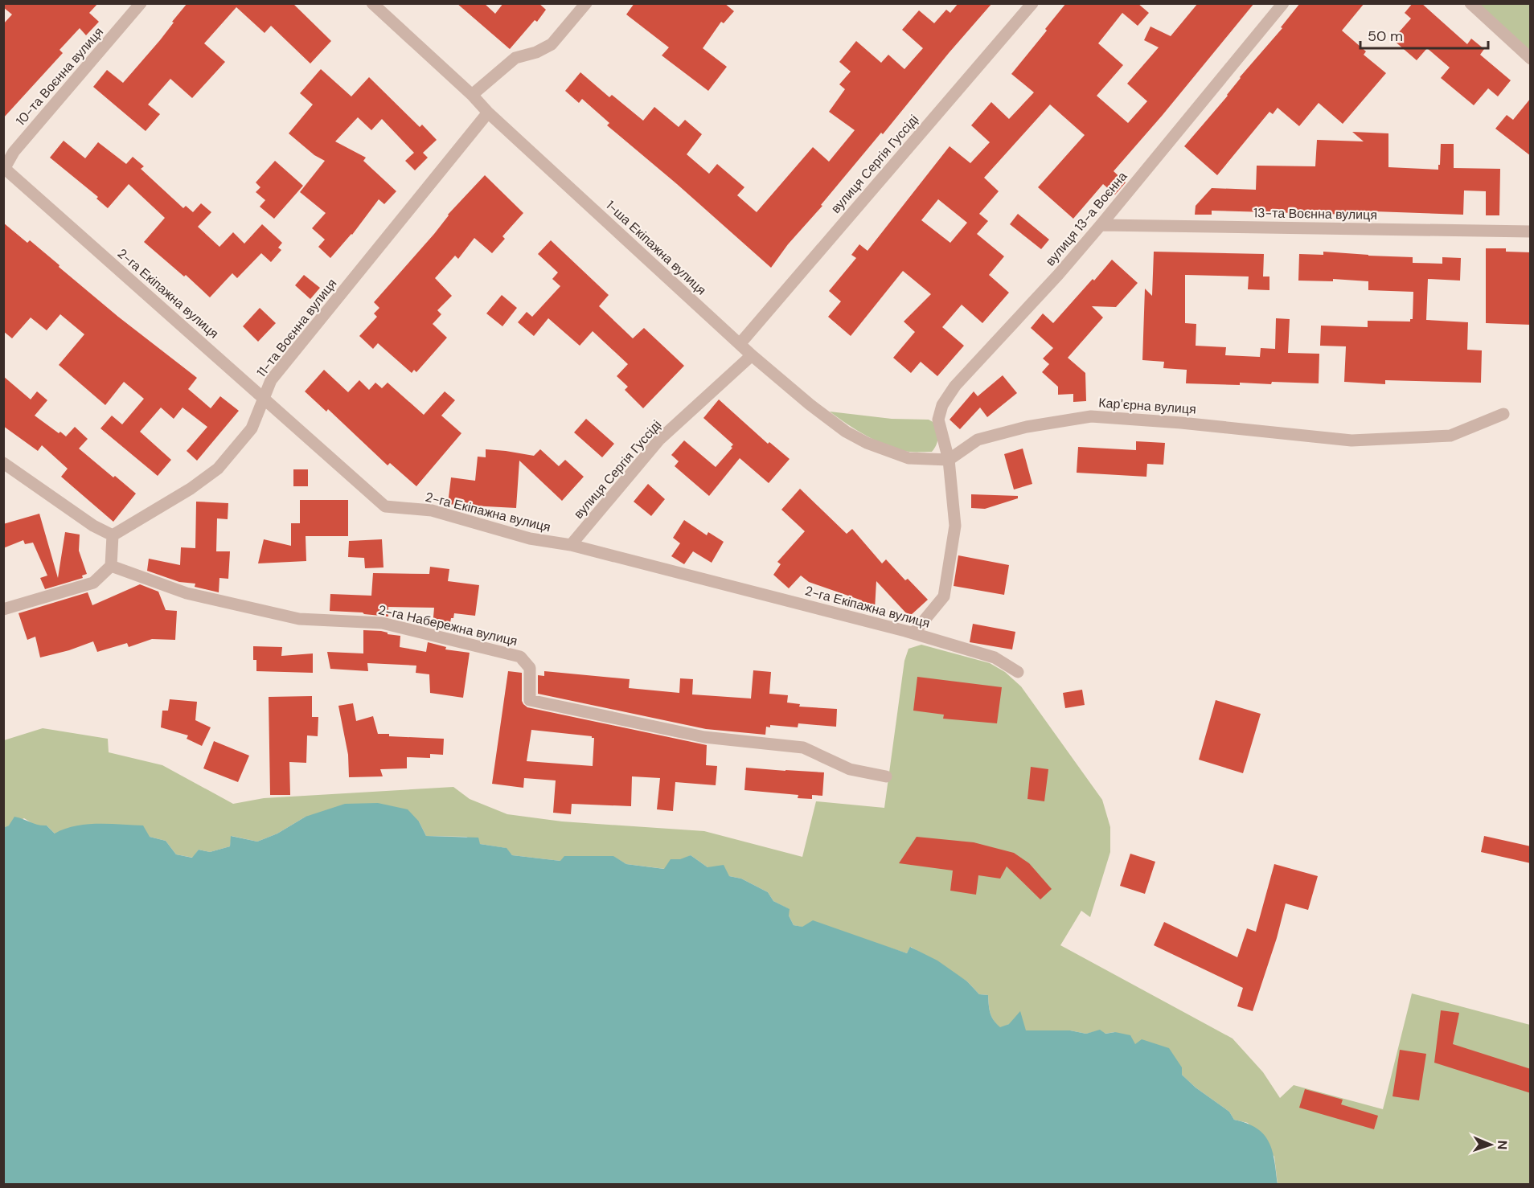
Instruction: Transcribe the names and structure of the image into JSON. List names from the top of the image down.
{
  "streets": {
    "street": [
      "10-та Воєнна вулиця",
      "вулиця Сергія Гуссіді",
      "13-та Воєнна вулиця",
      "вулиця 13-а Воєнна",
      "1-ша Екіпажна вулиця",
      "2-га Екіпажна вулиця",
      "11-та Воєнна вулиця",
      "Карʼєрна вулиця",
      "2-га Набережна вулиця"
    ]
  },
  "crossings": [
    ["10-та Воєнна вулиця", "2-га Екіпажна вулиця"],
    ["вулиця Сергія Гуссіді", "1-ша Екіпажна вулиця"],
    ["вулиця Сергія Гуссіді", "2-га Екіпажна вулиця"],
    ["13-та Воєнна вулиця", "вулиця 13-а Воєнна"],
    ["вулиця 13-а Воєнна", "1-ша Екіпажна вулиця"],
    ["вулиця 13-а Воєнна", "Карʼєрна вулиця"],
    ["1-ша Екіпажна вулиця", "11-та Воєнна вулиця"],
    ["1-ша Екіпажна вулиця", "Карʼєрна вулиця"],
    ["2-га Екіпажна вулиця", "11-та Воєнна вулиця"]
  ],
  "scale_bar": "50 m",
  "north": "right"
}
